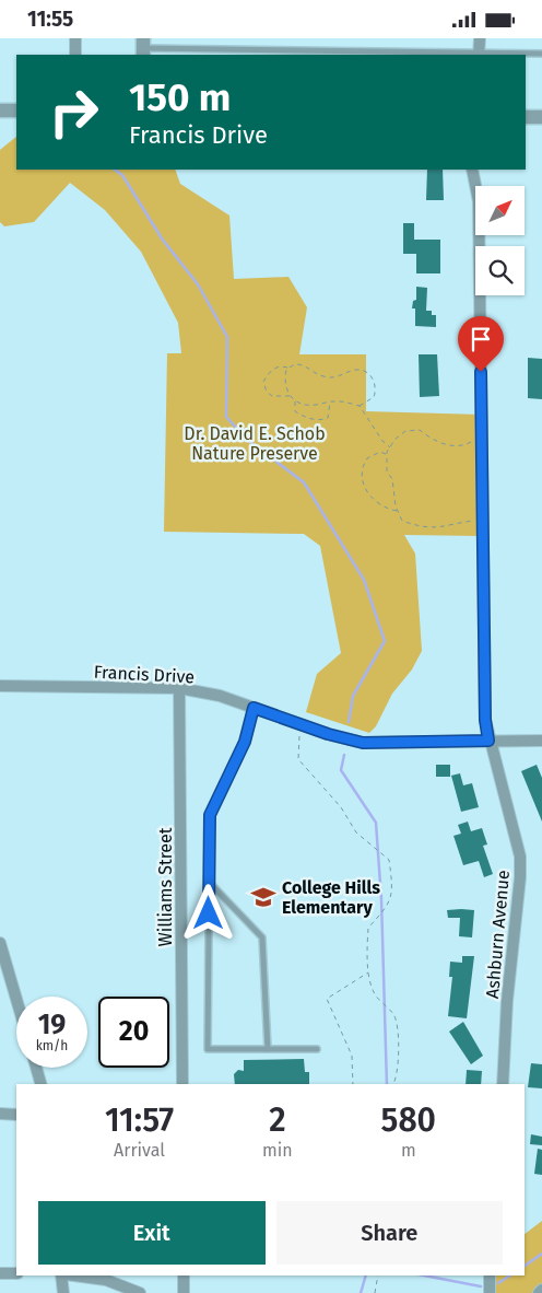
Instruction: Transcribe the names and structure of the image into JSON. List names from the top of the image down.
{
  "streets": {
    "street": ["Francis Drive", "Williams Street", "Ashburn Avenue"]
  },
  "crossings": [
    ["Francis Drive", "Williams Street"],
    ["Francis Drive", "Ashburn Avenue"]
  ],
  "parks": ["Dr. David E. Schob Nature Preserve"],
  "places": {
    "school or university": ["College Hills Elementary"]
  },
  "north": "top right",
  "page": {
    "status": "11:55",
    "turn": ["150 m", "Francis Drive"],
    "speed": "19 km/h",
    "limit": "20",
    "eta": [
      "11:57",
      "Arrival",
      "2",
      "min",
      "580",
      "m"
    ],
    "buttons": ["Exit", "Share"]
  }
}
